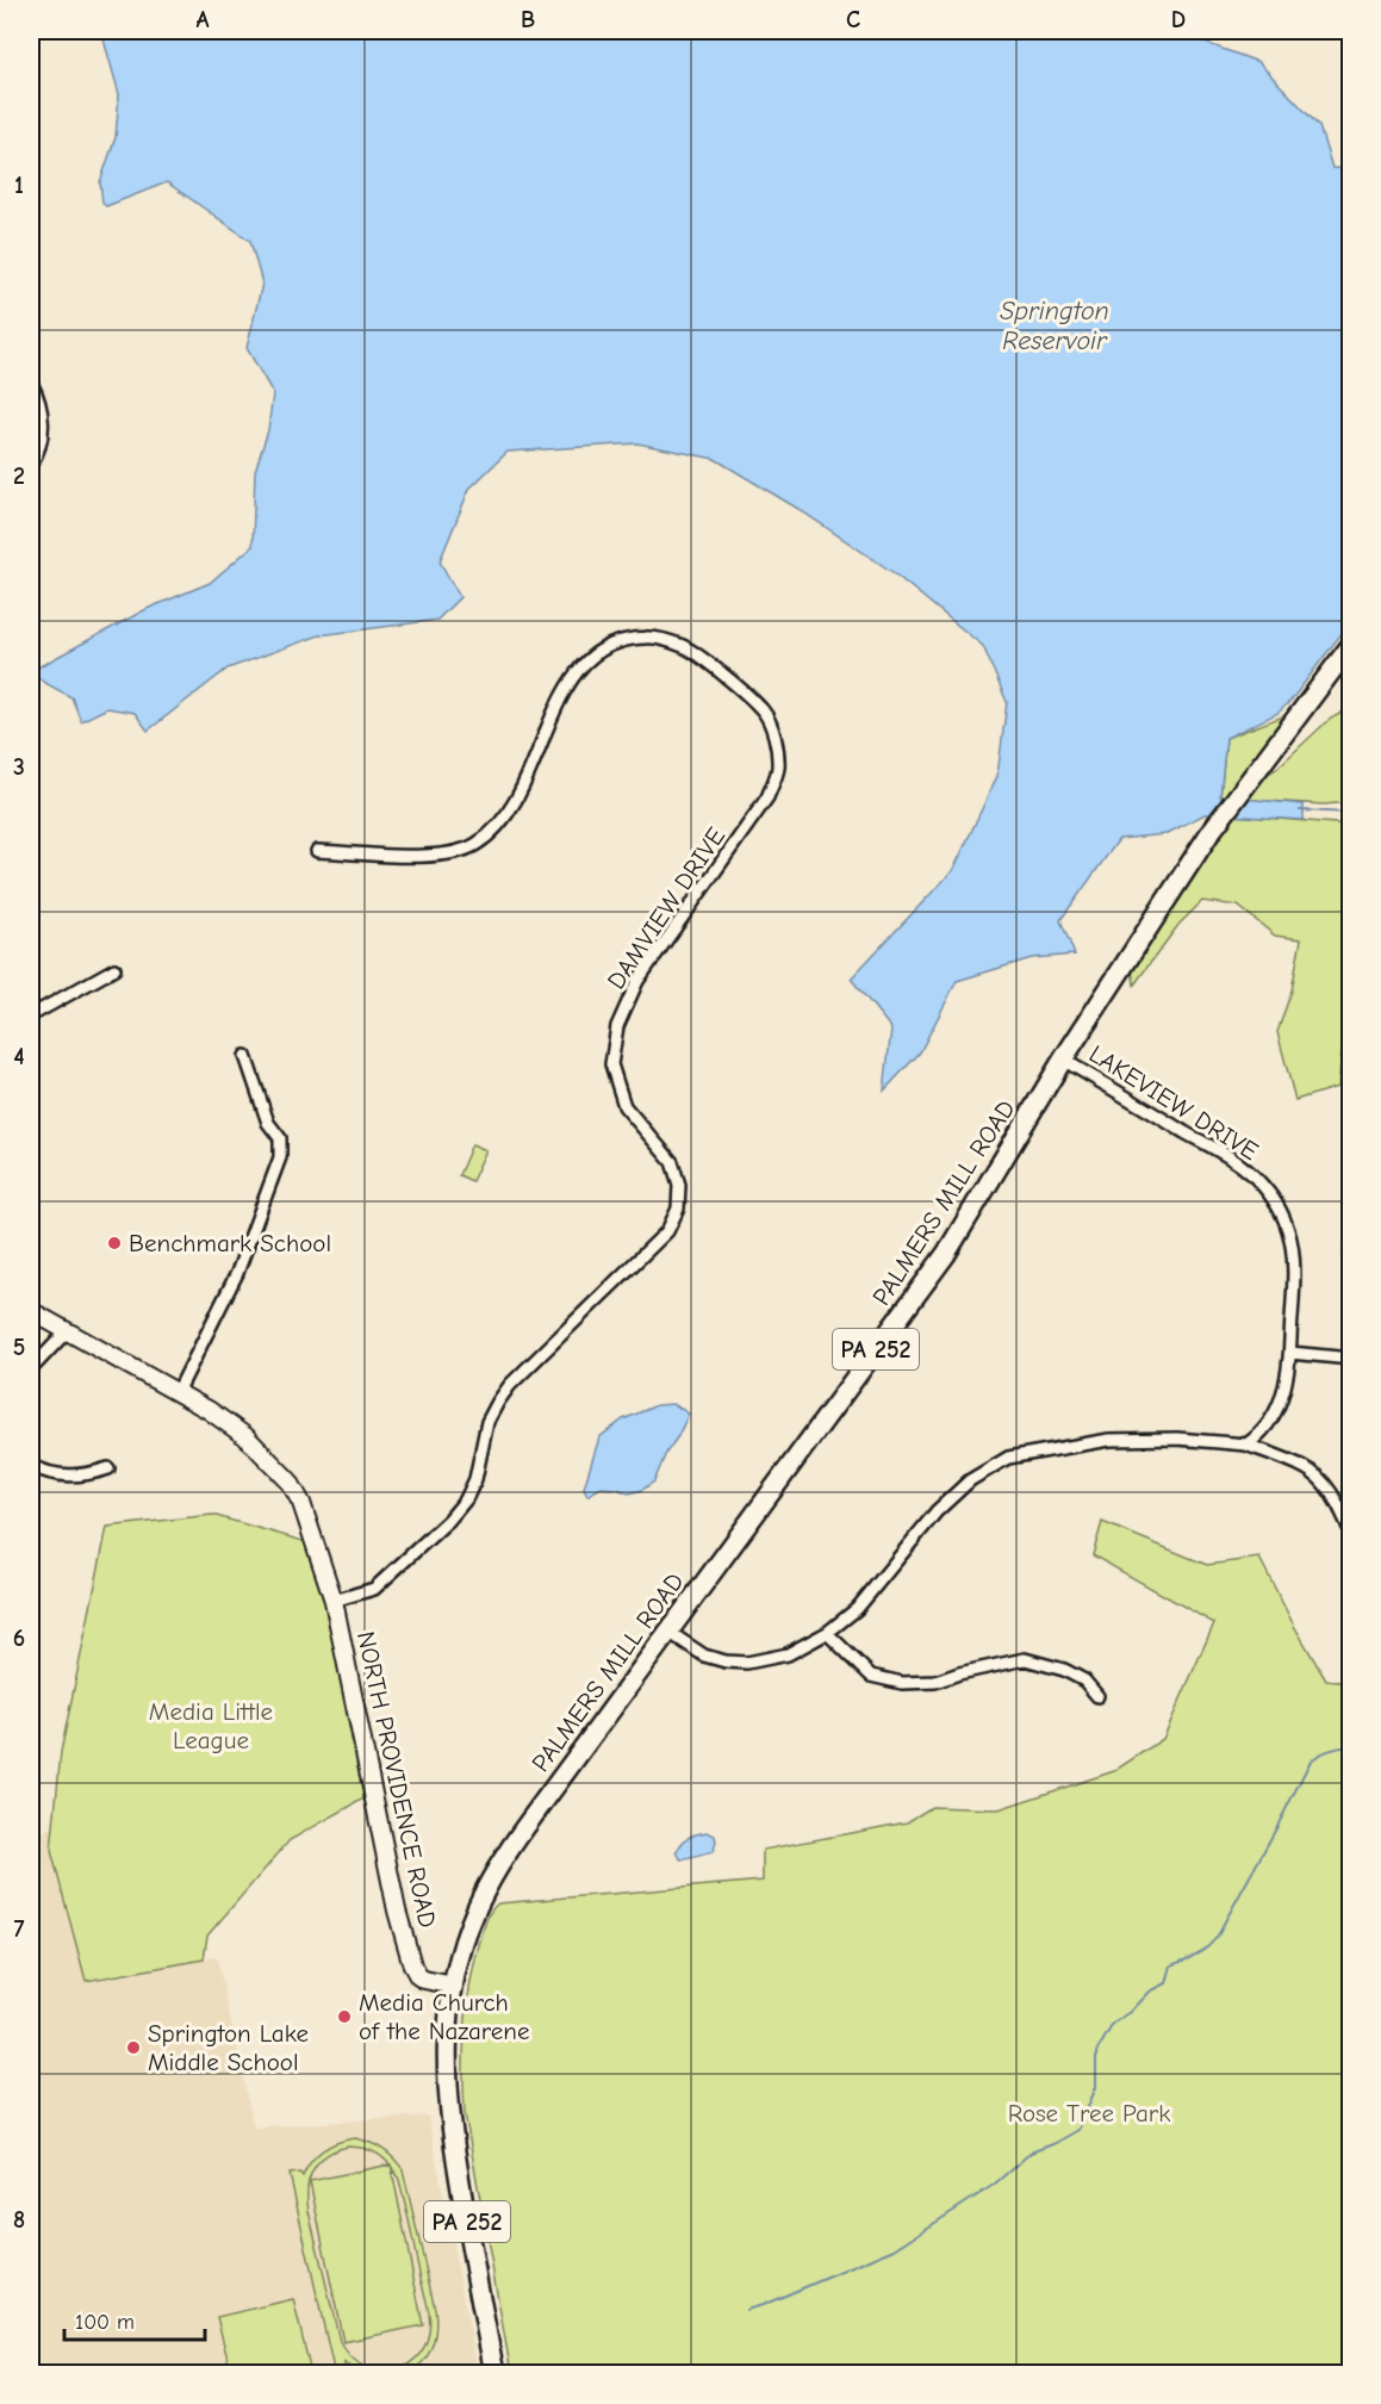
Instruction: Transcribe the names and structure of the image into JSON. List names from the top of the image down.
{
  "streets": {
    "main road": ["PALMERS MILL ROAD", "PA 252", "NORTH PROVIDENCE ROAD"],
    "street": ["DAMVIEW DRIVE", "LAKEVIEW DRIVE"]
  },
  "crossings": [
    ["DAMVIEW DRIVE", "NORTH PROVIDENCE ROAD"],
    ["LAKEVIEW DRIVE", "PALMERS MILL ROAD"],
    ["PALMERS MILL ROAD", "PA 252"],
    ["PALMERS MILL ROAD", "NORTH PROVIDENCE ROAD"],
    ["PA 252", "NORTH PROVIDENCE ROAD"]
  ],
  "water": ["Springton Reservoir"],
  "parks": ["Media Little League", "Rose Tree Park"],
  "places": ["Benchmark School", "Media Church of the Nazarene", "Springton Lake Middle School"],
  "scale_bar": "100 m",
  "grid": {
    "columns": [
      "A",
      "B",
      "C",
      "D"
    ],
    "rows": [
      "1",
      "2",
      "3",
      "4",
      "5",
      "6",
      "7",
      "8"
    ]
  }
}
